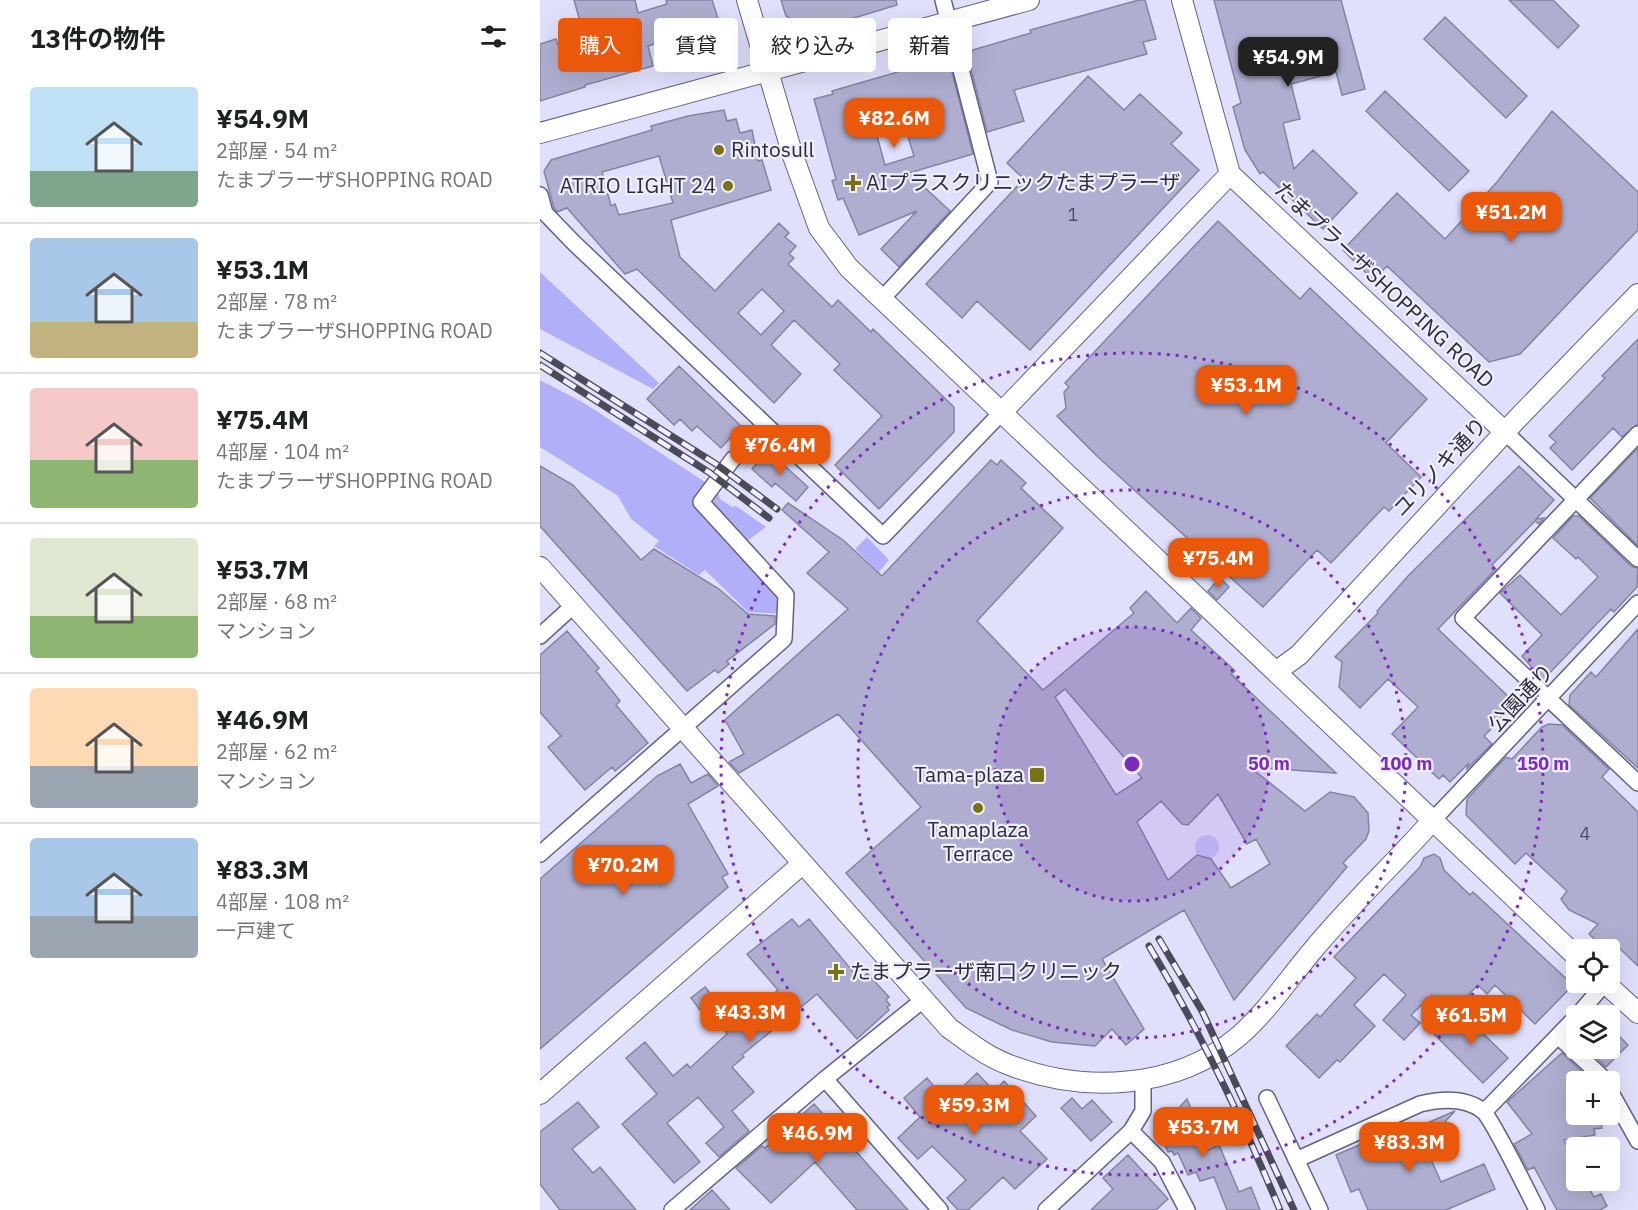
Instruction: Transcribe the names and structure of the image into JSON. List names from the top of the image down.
{
  "streets": {
    "street": ["たまプラーザSHOPPING ROAD", "ユリノキ通り", "公園通り"]
  },
  "crossings": [
    ["たまプラーザSHOPPING ROAD", "ユリノキ通り"]
  ],
  "places": {
    "other": ["Rintosull", "ATRIO LIGHT 24", "Tamaplaza Terrace"],
    "health": ["AIプラスクリニックたまプラーザ", "たまプラーザ南口クリニック"],
    "transit": ["Tama-plaza"]
  },
  "house_numbers": ["1", "4"],
  "page": {
    "heading": "13件の物件",
    "chip": [
      "購入",
      "賃貸",
      "絞り込み",
      "新着"
    ],
    "price": [
      "¥54.9M",
      "¥82.6M",
      "¥51.2M",
      "¥53.1M",
      "¥76.4M",
      "¥75.4M",
      "¥70.2M",
      "¥43.3M",
      "¥61.5M",
      "¥59.3M",
      "¥53.7M",
      "¥46.9M",
      "¥83.3M"
    ],
    "list": [
      {
        "name": "¥54.9M",
        "note": "2部屋 · 54 m² · たまプラーザSHOPPING ROAD"
      },
      {
        "name": "¥53.1M",
        "note": "2部屋 · 78 m² · たまプラーザSHOPPING ROAD"
      },
      {
        "name": "¥75.4M",
        "note": "4部屋 · 104 m² · たまプラーザSHOPPING ROAD"
      },
      {
        "name": "¥53.7M",
        "note": "2部屋 · 68 m² · マンション"
      },
      {
        "name": "¥46.9M",
        "note": "2部屋 · 62 m² · マンション"
      },
      {
        "name": "¥83.3M",
        "note": "4部屋 · 108 m² · 一戸建て"
      }
    ],
    "map_buttons": ["+", "−"]
  },
  "rings": ["50 m", "100 m", "150 m"]
}
